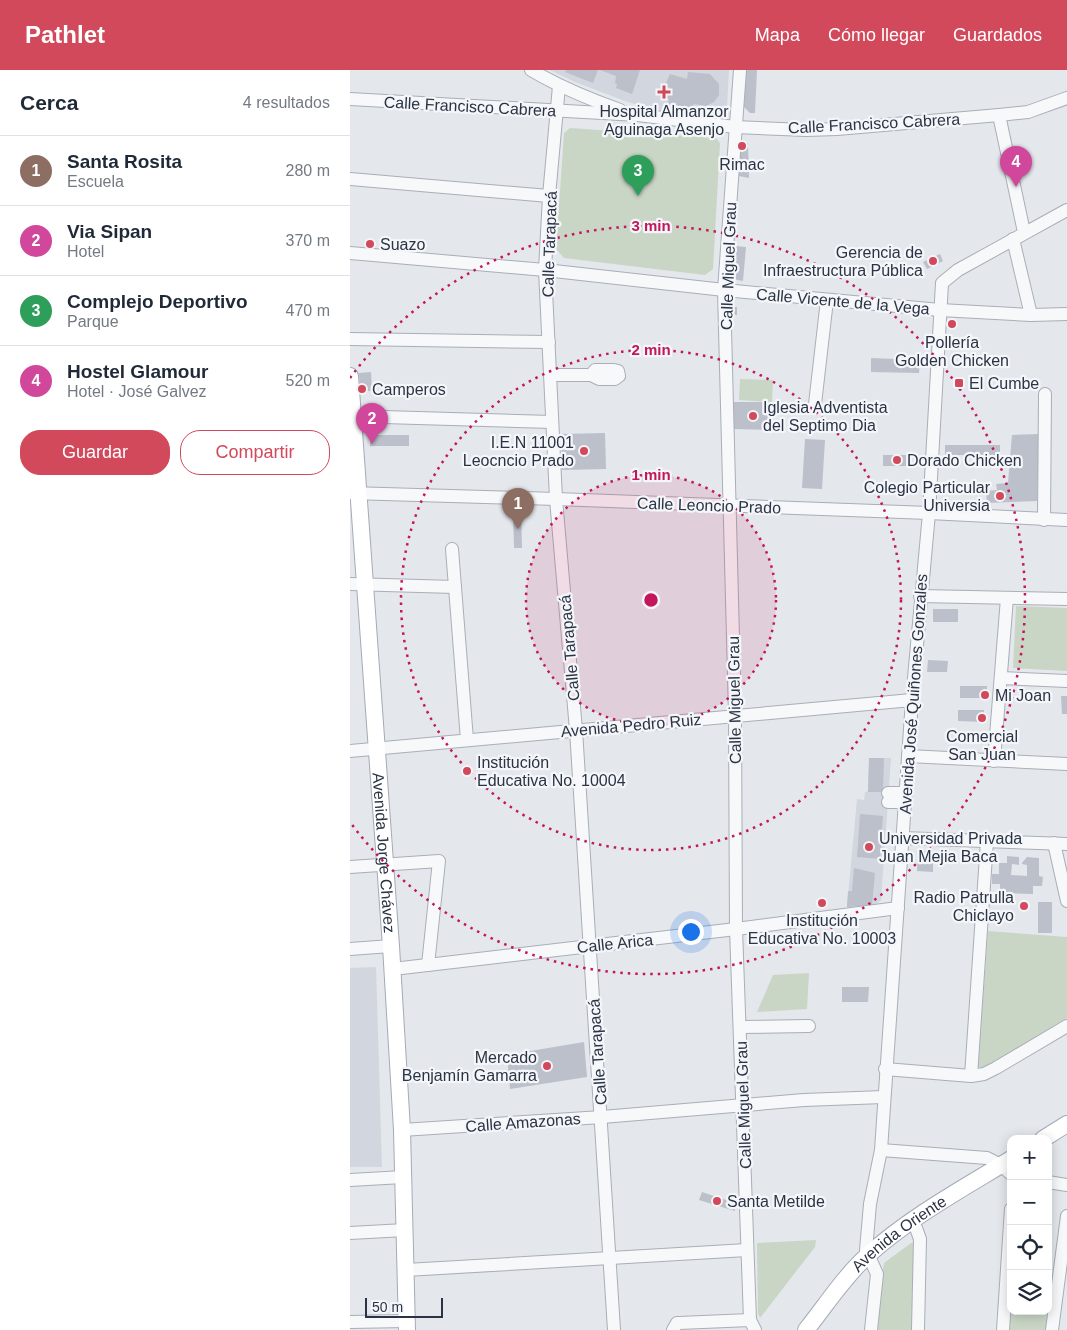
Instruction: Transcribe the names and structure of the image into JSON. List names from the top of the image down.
{
  "streets": {
    "main road": ["Avenida Jorge Chávez", "Avenida Oriente"],
    "street": [
      "Calle Francisco Cabrera",
      "Calle Tarapacá",
      "Calle Miguel Grau",
      "Calle Vicente de la Vega",
      "Calle Leoncio Prado",
      "Avenida José Quiñones Gonzales",
      "Avenida Pedro Ruiz",
      "Calle Arica",
      "Calle Amazonas"
    ]
  },
  "crossings": [
    ["Calle Francisco Cabrera", "Calle Tarapacá"],
    ["Calle Francisco Cabrera", "Calle Miguel Grau"],
    ["Calle Tarapacá", "Calle Vicente de la Vega"],
    ["Calle Tarapacá", "Calle Leoncio Prado"],
    ["Calle Tarapacá", "Avenida Pedro Ruiz"],
    ["Calle Tarapacá", "Calle Arica"],
    ["Calle Tarapacá", "Calle Amazonas"],
    ["Calle Miguel Grau", "Calle Vicente de la Vega"],
    ["Calle Miguel Grau", "Calle Leoncio Prado"],
    ["Calle Miguel Grau", "Avenida Pedro Ruiz"],
    ["Calle Miguel Grau", "Calle Arica"],
    ["Calle Miguel Grau", "Calle Amazonas"],
    ["Calle Vicente de la Vega", "Avenida José Quiñones Gonzales"],
    ["Calle Leoncio Prado", "Avenida José Quiñones Gonzales"],
    ["Calle Leoncio Prado", "Avenida Jorge Chávez"],
    ["Avenida José Quiñones Gonzales", "Avenida Pedro Ruiz"],
    ["Avenida José Quiñones Gonzales", "Calle Arica"],
    ["Avenida José Quiñones Gonzales", "Calle Amazonas"],
    ["Avenida José Quiñones Gonzales", "Avenida Oriente"],
    ["Avenida Pedro Ruiz", "Avenida Jorge Chávez"],
    ["Avenida Jorge Chávez", "Calle Arica"],
    ["Avenida Jorge Chávez", "Calle Amazonas"]
  ],
  "places": {
    "health": ["Hospital Almanzor Aguinaga Asenjo"],
    "other": [
      "Rimac",
      "Suazo",
      "Gerencia de Infraestructura Pública",
      "Pollería Golden Chicken",
      "Camperos",
      "Iglesia Adventista del Septimo Dia",
      "I.E.N 11001 Leocncio Prado",
      "Dorado Chicken",
      "Colegio Particular Universia",
      "Mi Joan",
      "Comercial San Juan",
      "Institución Educativa No. 10004",
      "Universidad Privada Juan Mejia Baca",
      "Institución Educativa No. 10003",
      "Radio Patrulla Chiclayo",
      "Mercado Benjamín Gamarra",
      "Santa Metilde"
    ],
    "transit": ["El Cumbe"]
  },
  "scale_bar": "50 m",
  "page": {
    "header": "Pathlet",
    "nav": ["Mapa", "Cómo llegar", "Guardados"],
    "heading": ["Cerca", "4 resultados"],
    "list": [
      {
        "mark": "1",
        "name": "Santa Rosita",
        "note": "Escuela",
        "value": "280 m"
      },
      {
        "mark": "2",
        "name": "Via Sipan",
        "note": "Hotel",
        "value": "370 m"
      },
      {
        "mark": "3",
        "name": "Complejo Deportivo",
        "note": "Parque",
        "value": "470 m"
      },
      {
        "mark": "4",
        "name": "Hostel Glamour",
        "note": "Hotel · José Galvez",
        "value": "520 m"
      }
    ],
    "pins": [
      "4",
      "3",
      "2",
      "1"
    ],
    "buttons": ["Guardar", "Compartir"],
    "map_buttons": ["+", "−"],
    "scale": "50 m"
  },
  "rings": ["3 min", "2 min", "1 min"]
}
